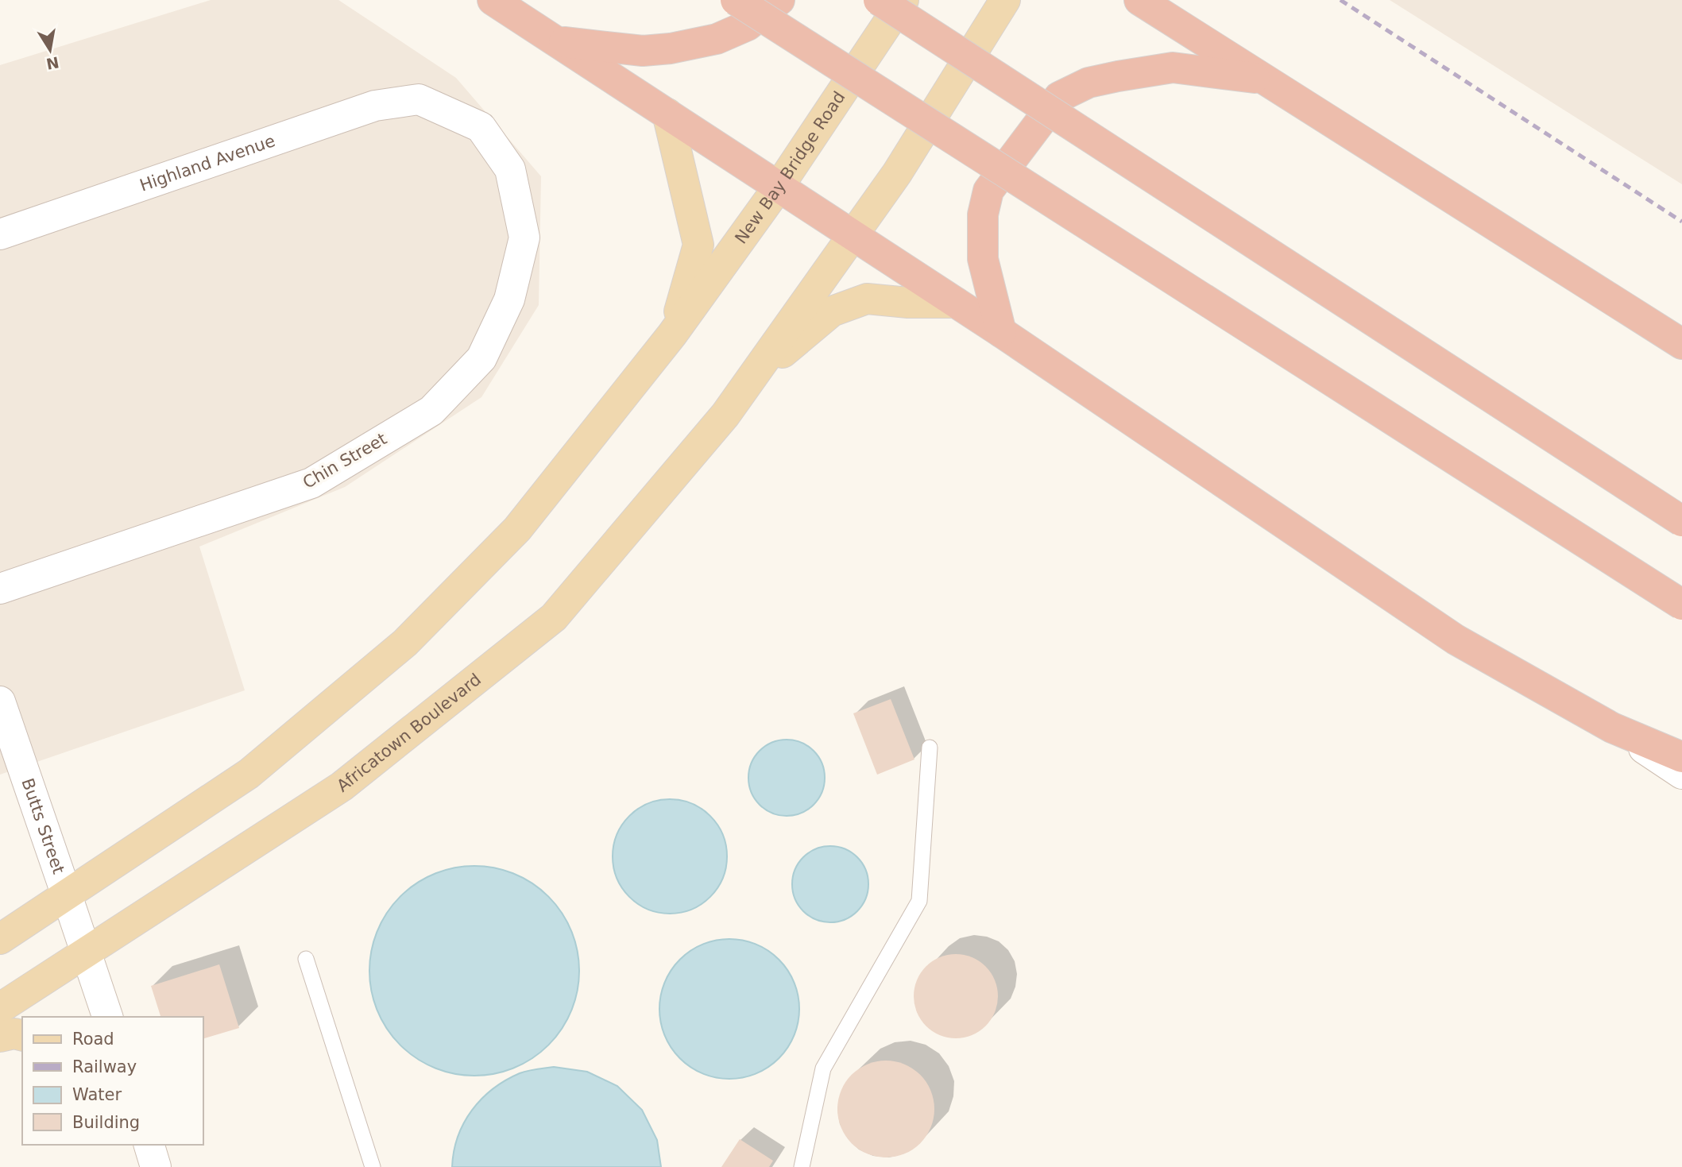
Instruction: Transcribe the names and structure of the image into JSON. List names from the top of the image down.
{
  "streets": {
    "main road": ["New Bay Bridge Road", "Africatown Boulevard"],
    "street": ["Highland Avenue", "Chin Street", "Butts Street"]
  },
  "crossings": [
    ["Highland Avenue", "Chin Street"],
    ["Africatown Boulevard", "Butts Street"]
  ],
  "legend": [
    "Road",
    "Railway",
    "Water",
    "Building"
  ],
  "north": "bottom"
}
